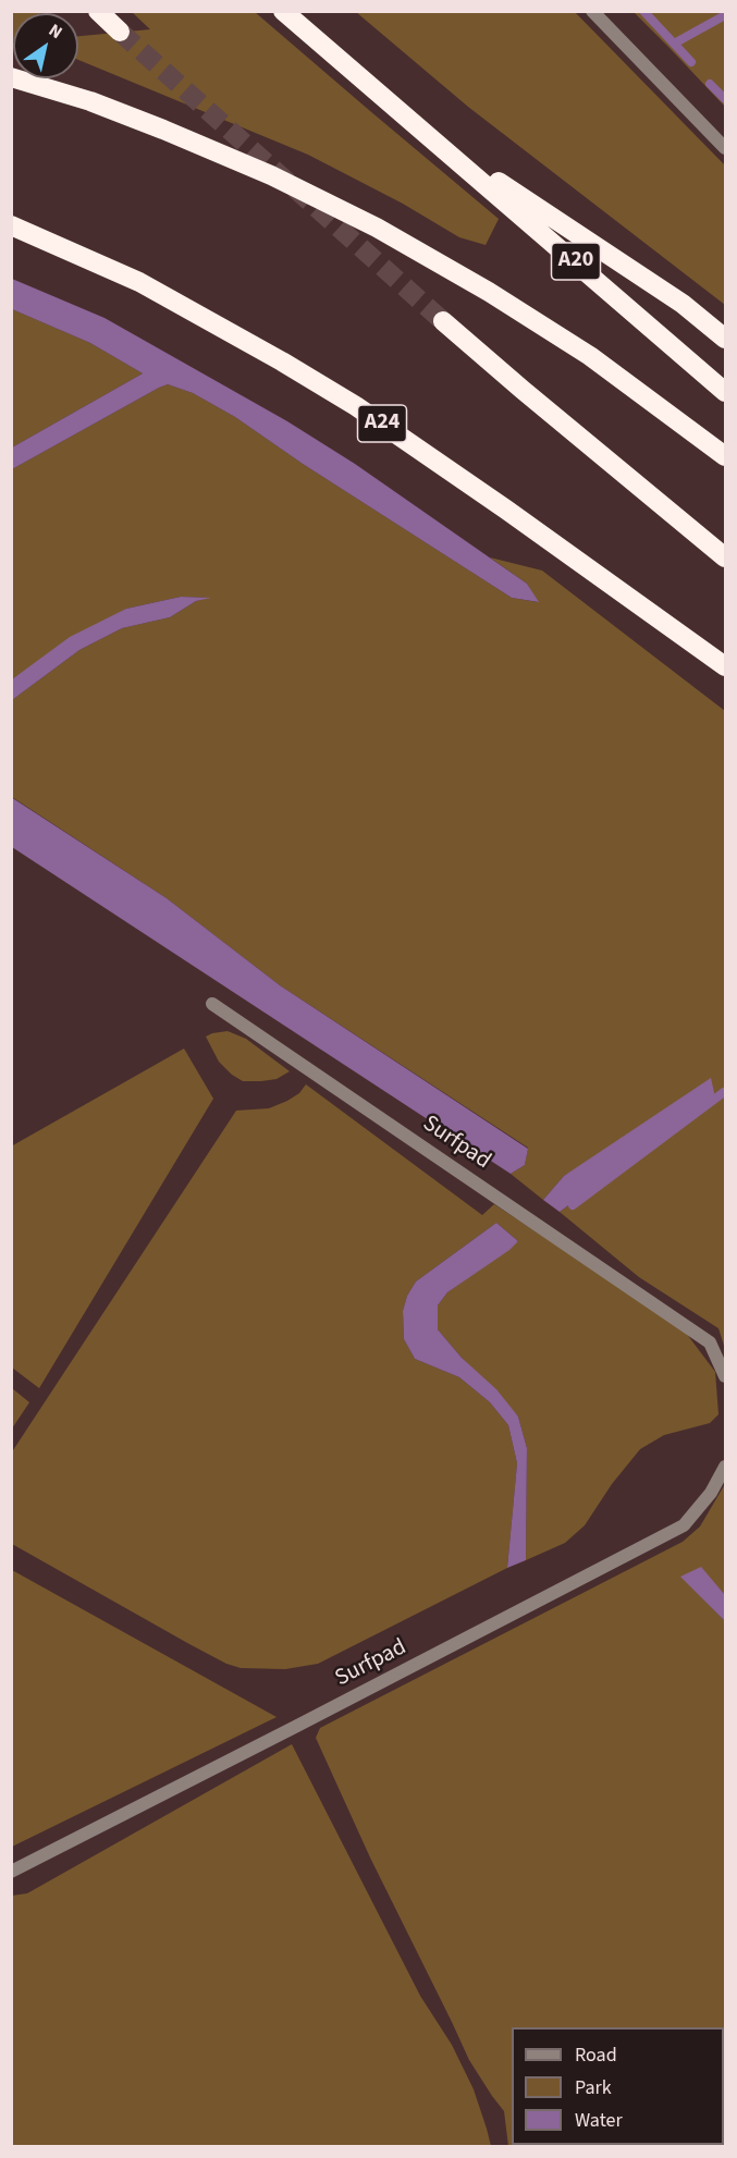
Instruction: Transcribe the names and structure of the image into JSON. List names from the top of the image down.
{
  "streets": {
    "highway": ["A20", "A24"],
    "street": ["Surfpad"]
  },
  "legend": ["Road", "Park", "Water"],
  "north": "top right"
}
